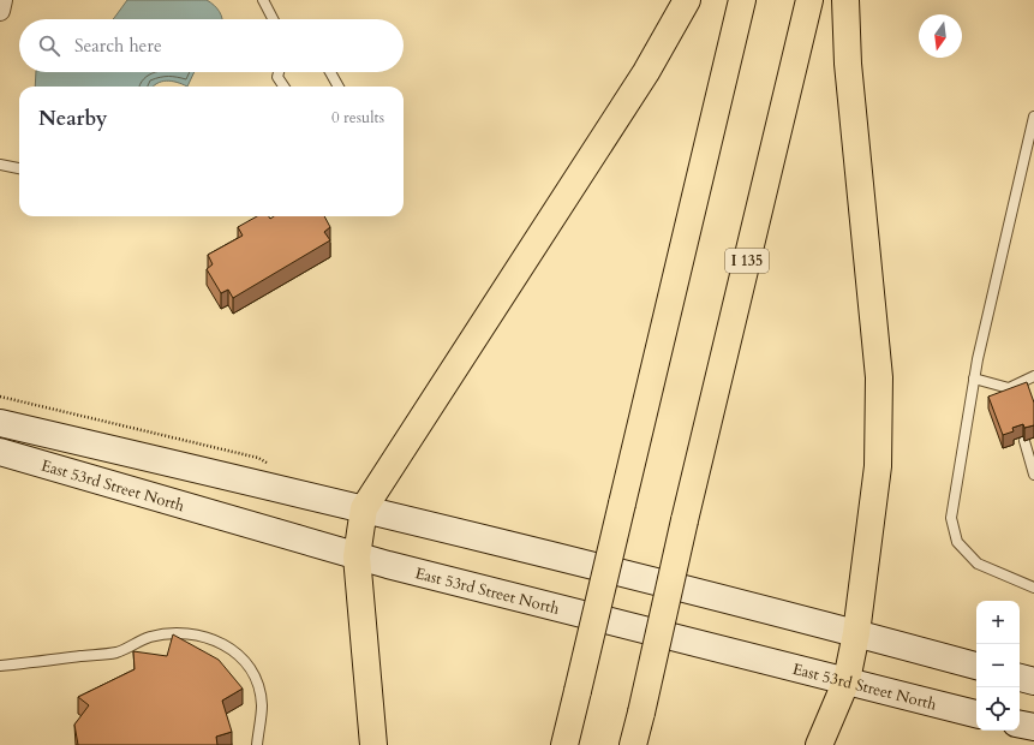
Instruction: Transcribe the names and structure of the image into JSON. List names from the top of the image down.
{
  "streets": {
    "highway": ["I 135"],
    "main road": ["East 53rd Street North"]
  },
  "north": "bottom",
  "page": {
    "search": "Search here",
    "heading": ["Nearby", "0 results"],
    "map_buttons": ["+", "−"]
  }
}
